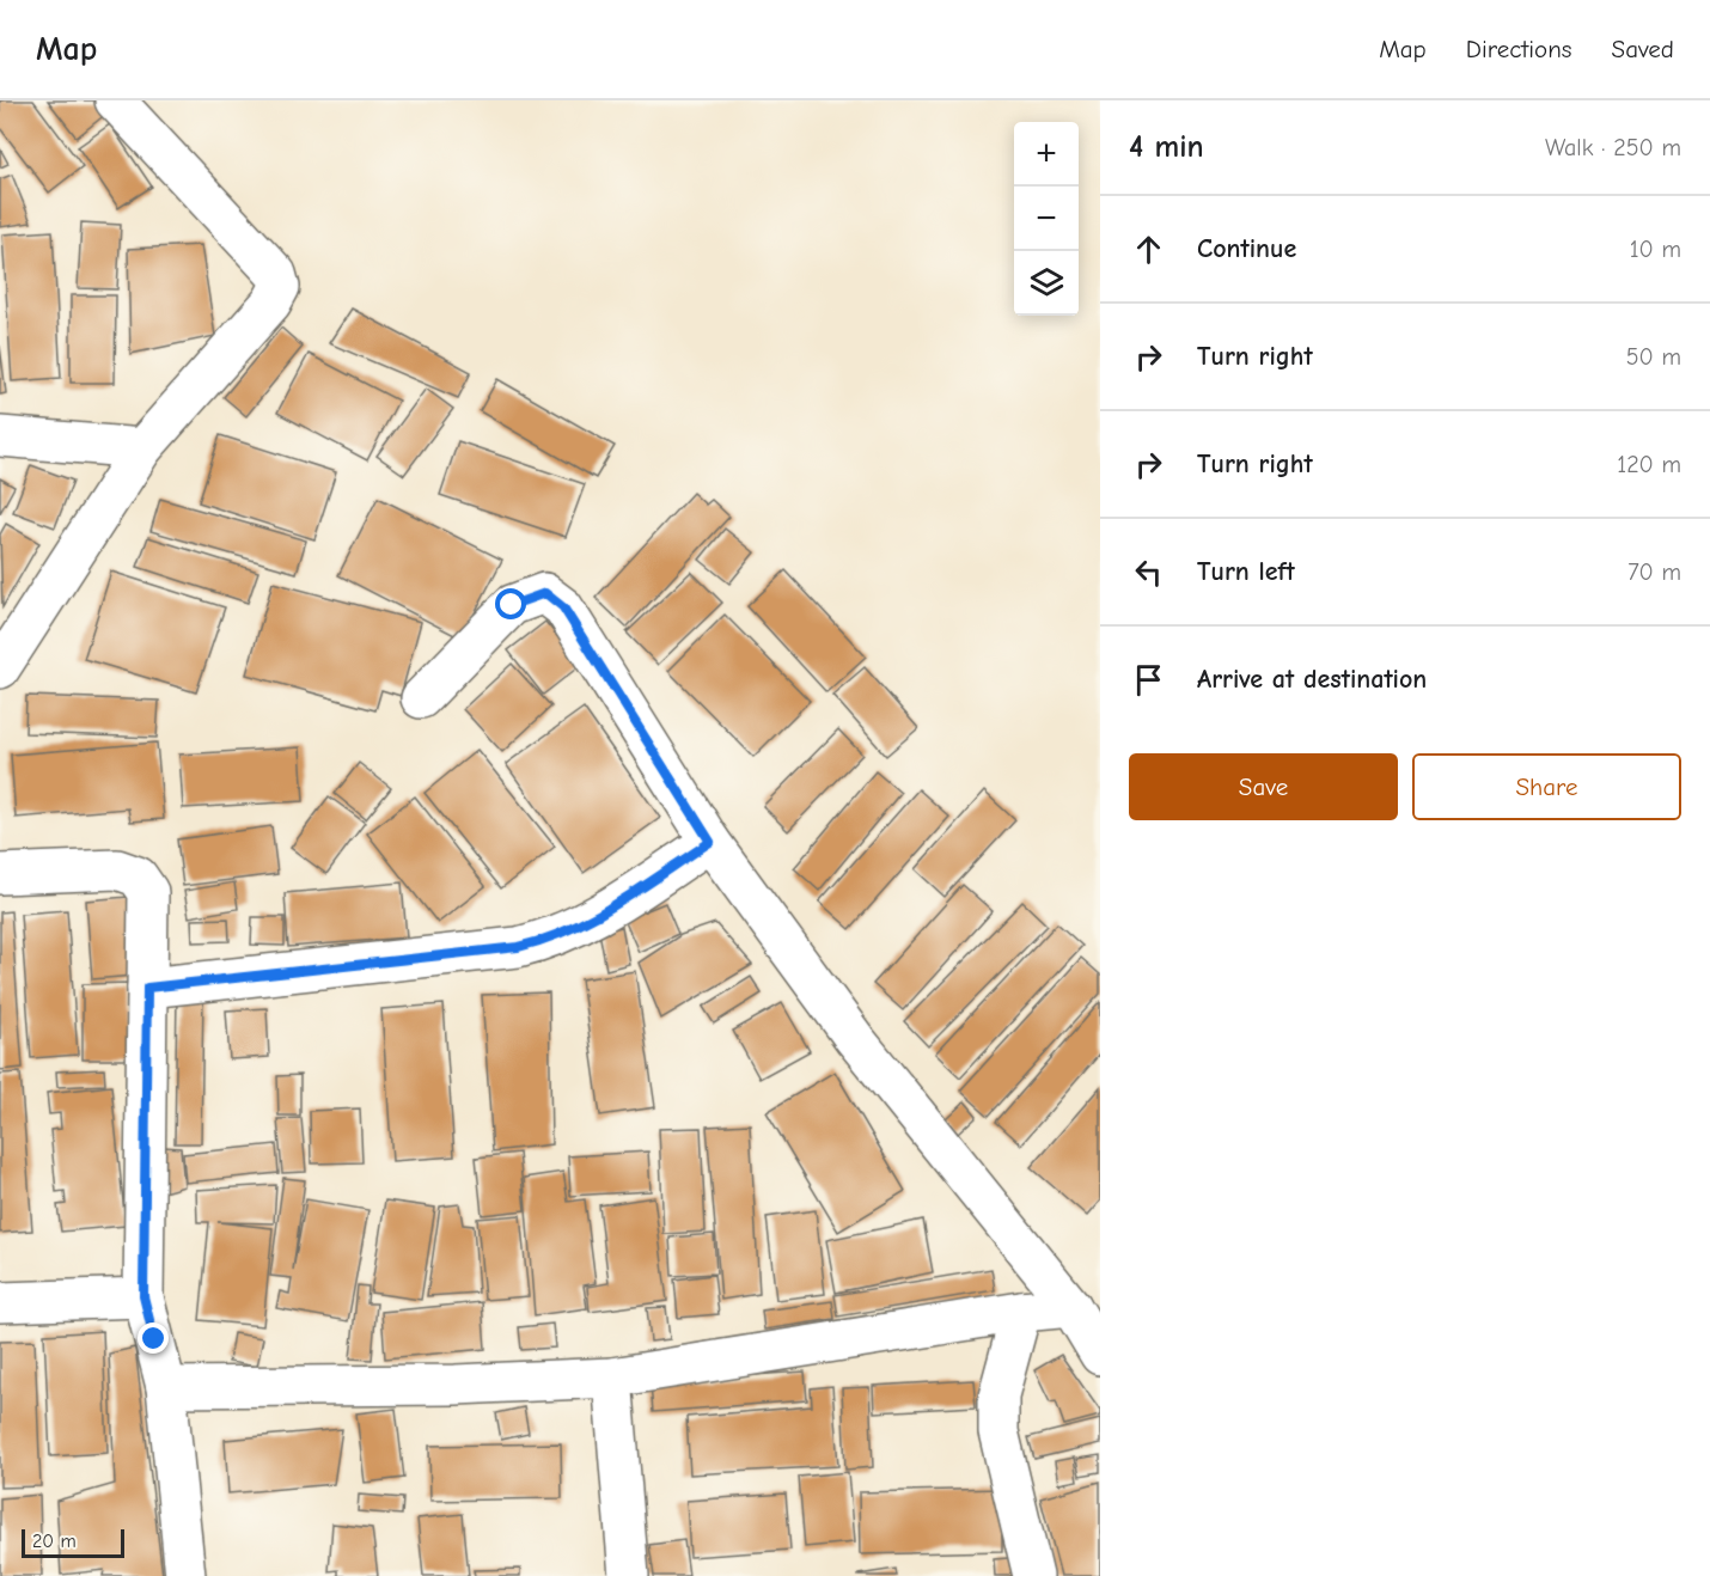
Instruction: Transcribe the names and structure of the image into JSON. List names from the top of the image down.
{
  "scale_bar": "20 m",
  "page": {
    "header": "Map",
    "nav": ["Map", "Directions", "Saved"],
    "heading": ["4 min", "Walk · 250 m"],
    "map_buttons": ["+", "−"],
    "list": [
      ["Continue", "10 m"],
      ["Turn right", "50 m"],
      ["Turn right", "120 m"],
      ["Turn left", "70 m"],
      "Arrive at destination"
    ],
    "buttons": ["Save", "Share"],
    "scale": "20 m"
  }
}
